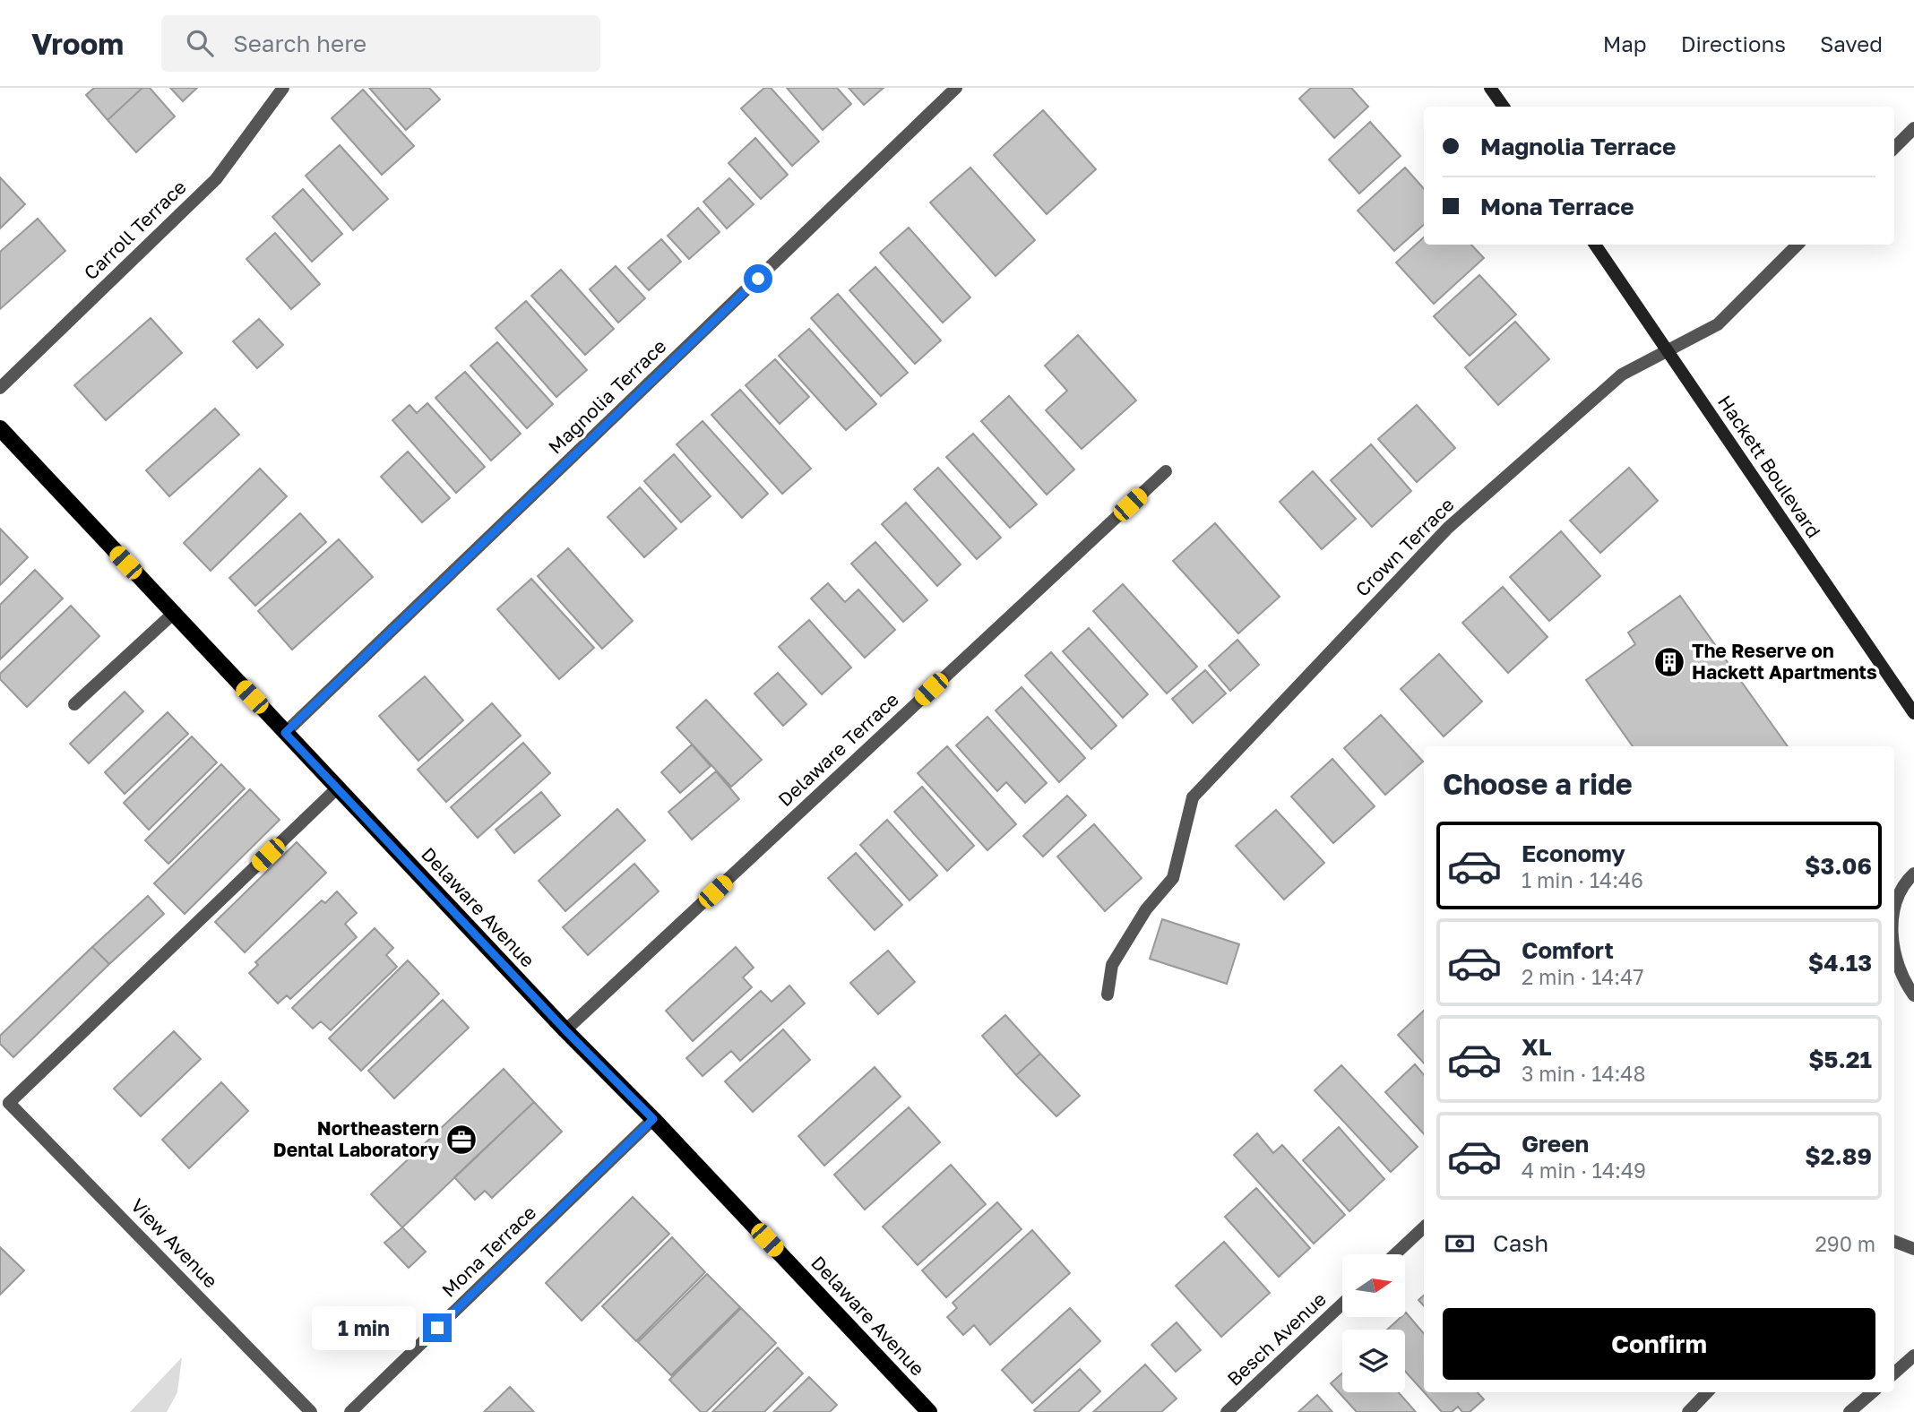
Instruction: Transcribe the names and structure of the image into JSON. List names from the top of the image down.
{
  "streets": {
    "main road": ["Delaware Avenue"],
    "street": [
      "Carroll Terrace",
      "Magnolia Terrace",
      "Hackett Boulevard",
      "Crown Terrace",
      "Delaware Terrace",
      "View Avenue",
      "Mona Terrace",
      "Besch Avenue"
    ]
  },
  "crossings": [
    ["Magnolia Terrace", "Delaware Avenue"],
    ["Hackett Boulevard", "Crown Terrace"],
    ["Delaware Terrace", "Delaware Avenue"],
    ["Delaware Avenue", "View Avenue"],
    ["Delaware Avenue", "Mona Terrace"]
  ],
  "places": {
    "building": ["The Reserve on Hackett Apartments"],
    "office": ["Northeastern Dental Laboratory"]
  },
  "north": "right",
  "page": {
    "header": "Vroom",
    "search": "Search here",
    "nav": ["Map", "Directions", "Saved"],
    "banner": ["Magnolia Terrace", "Mona Terrace"],
    "heading": "Choose a ride",
    "list": [
      {
        "name": "Economy",
        "note": "1 min · 14:46",
        "value": "$3.06"
      },
      {
        "name": "Comfort",
        "note": "2 min · 14:47",
        "value": "$4.13"
      },
      {
        "name": "XL",
        "note": "3 min · 14:48",
        "value": "$5.21"
      },
      {
        "name": "Green",
        "note": "4 min · 14:49",
        "value": "$2.89"
      }
    ],
    "pay": ["Cash", "290 m"],
    "buttons": "Confirm",
    "bubble": "1 min"
  }
}
